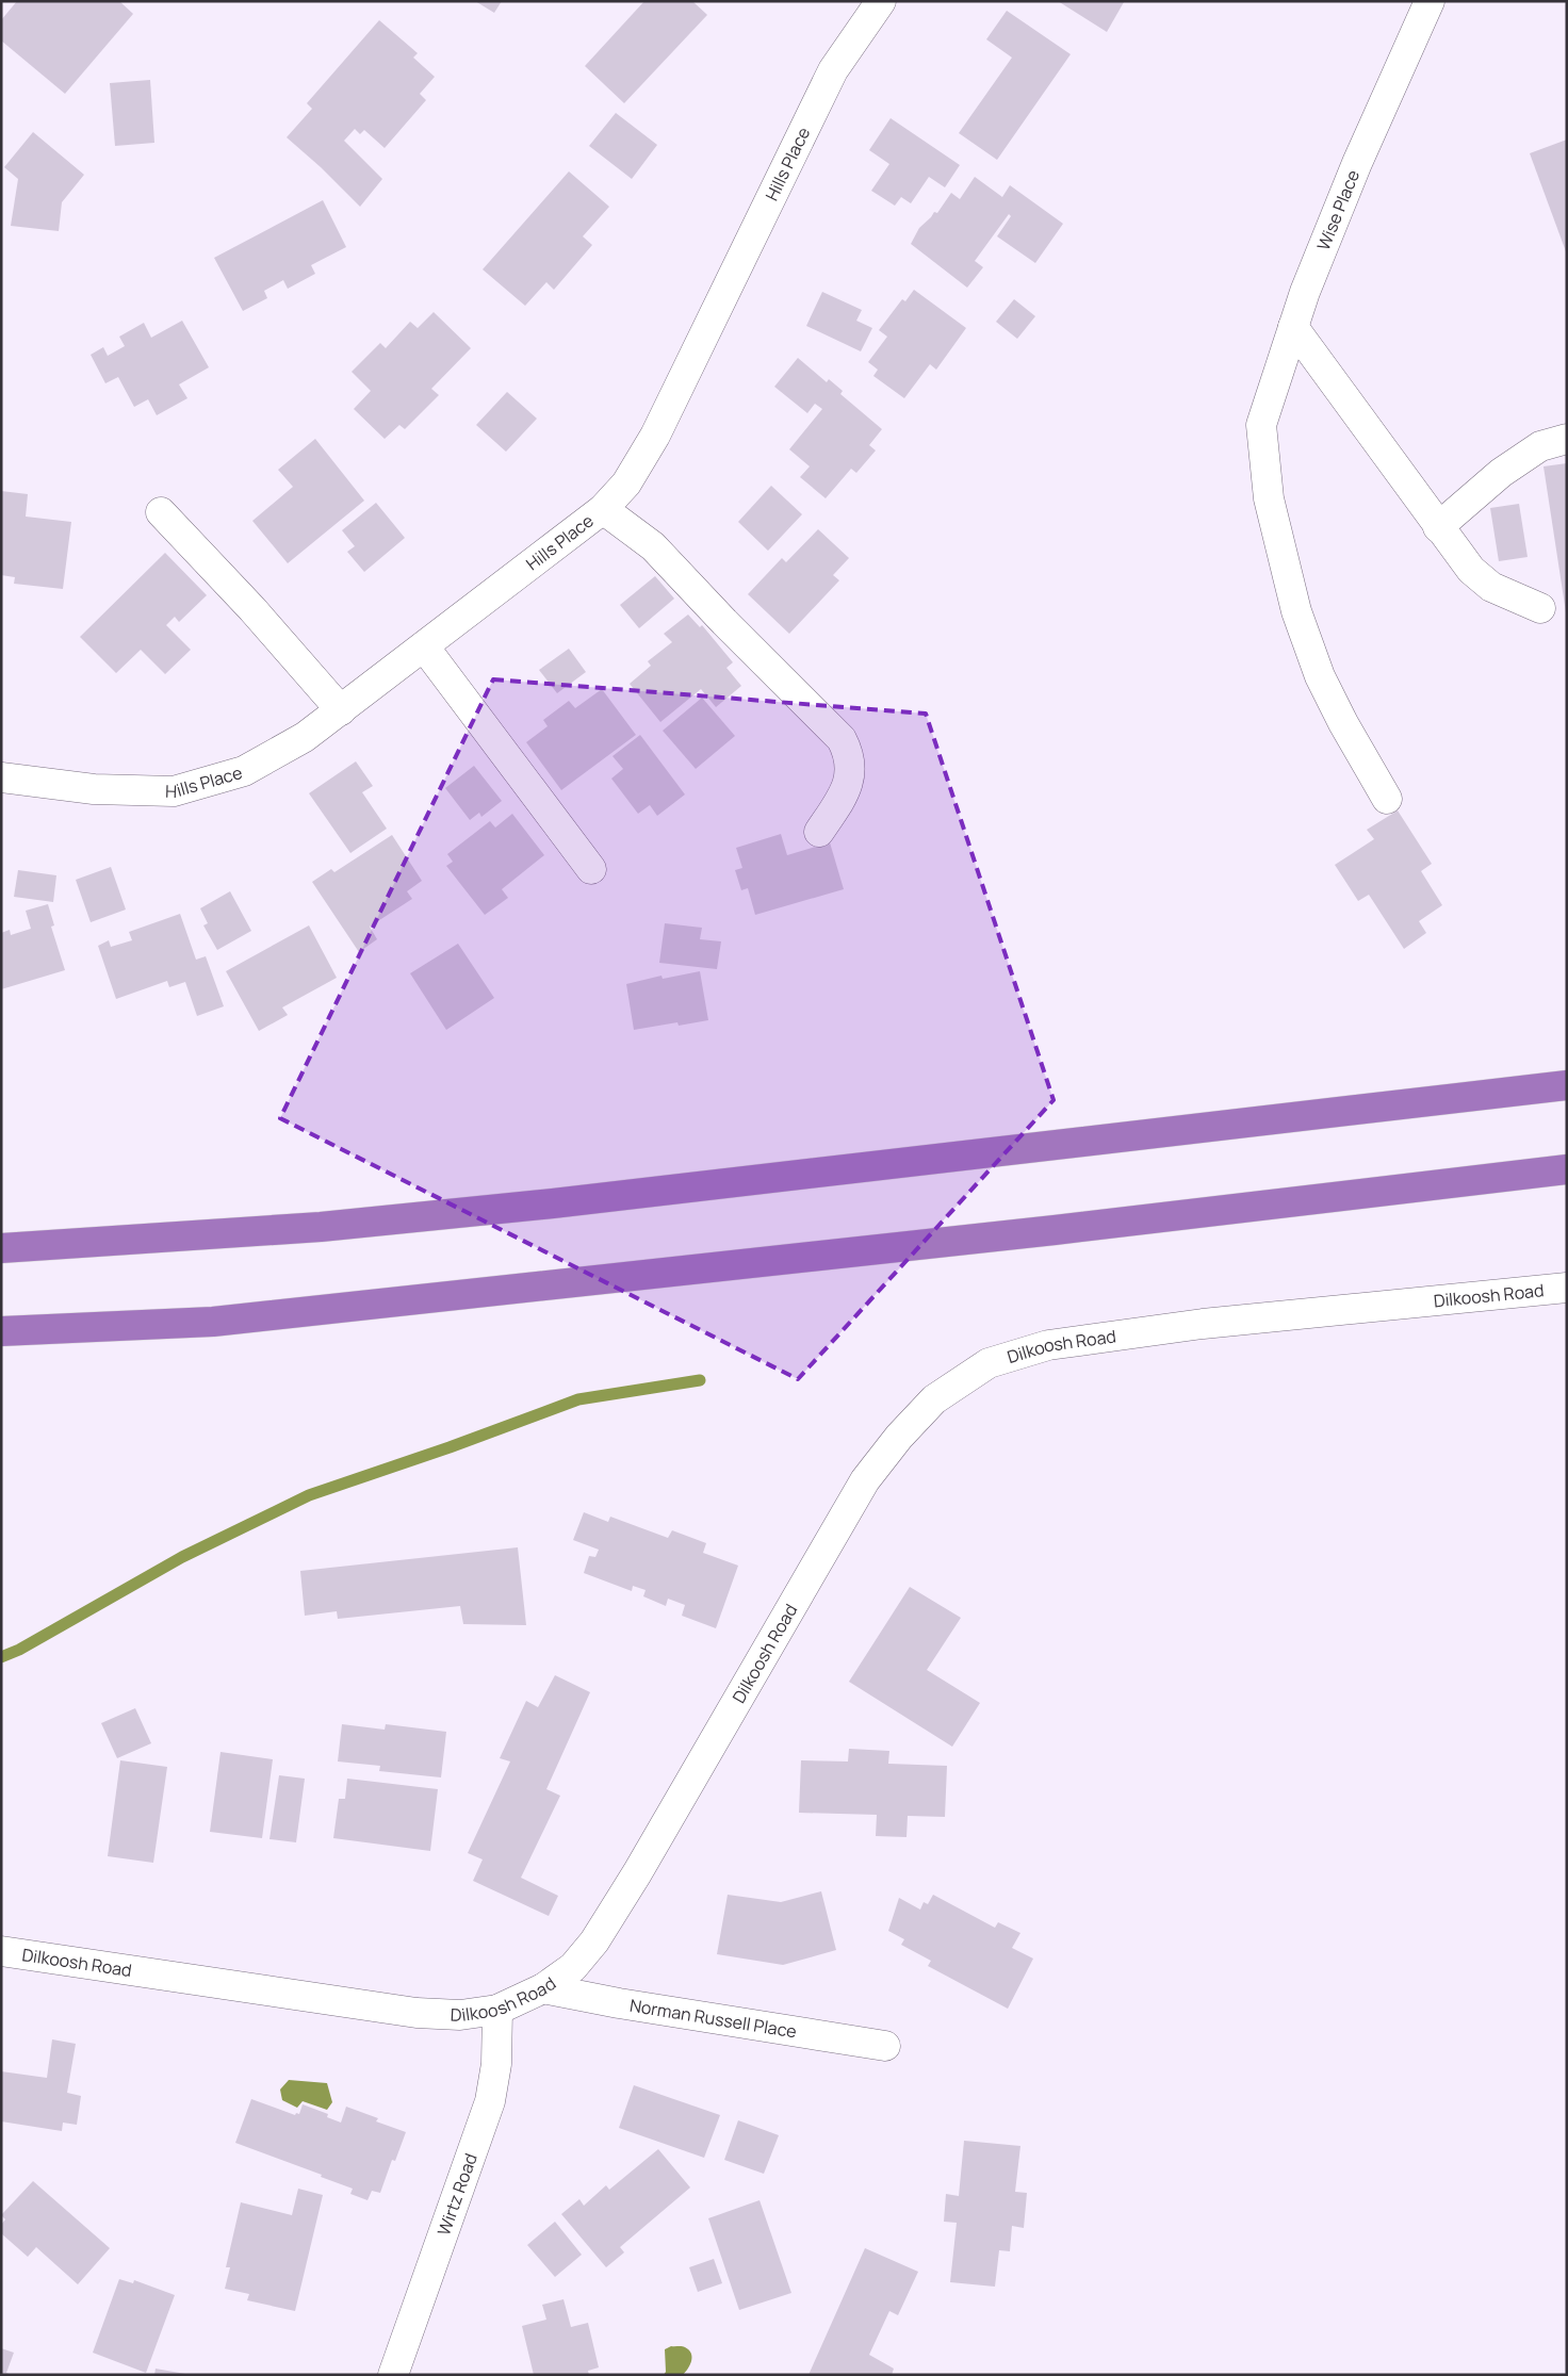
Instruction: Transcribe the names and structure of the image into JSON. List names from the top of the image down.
{
  "streets": {
    "street": [
      "Hills Place",
      "Wise Place",
      "Dilkoosh Road",
      "Norman Russell Place",
      "Wirtz Road"
    ]
  },
  "crossings": [
    ["Dilkoosh Road", "Norman Russell Place"],
    ["Dilkoosh Road", "Wirtz Road"]
  ]
}
